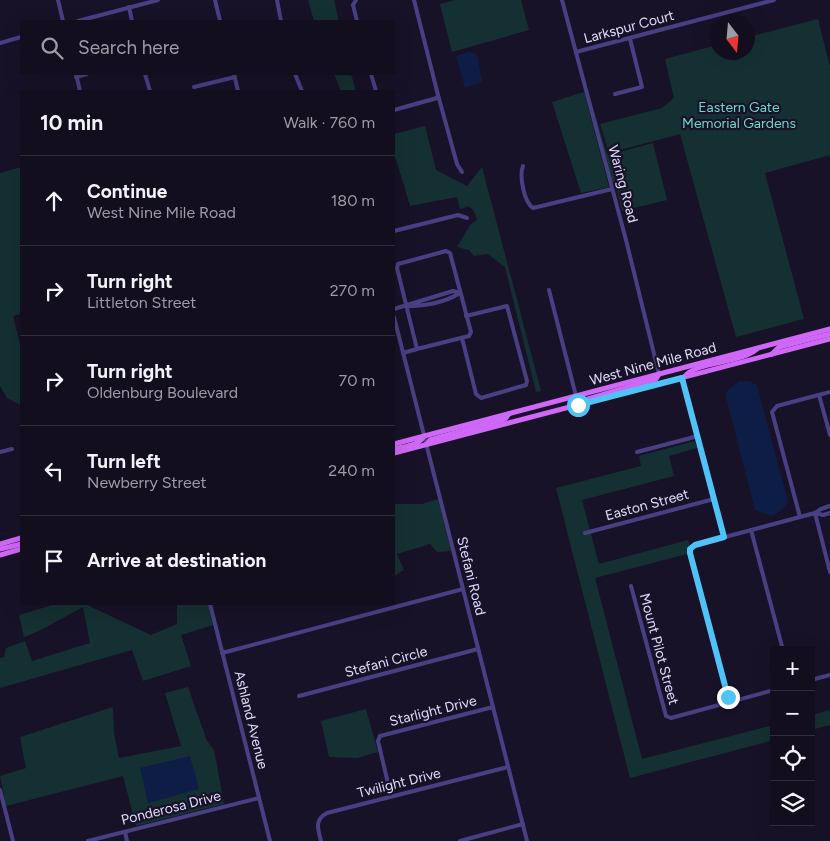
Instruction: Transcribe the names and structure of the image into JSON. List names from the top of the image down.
{
  "streets": {
    "main road": ["West Nine Mile Road"],
    "street": [
      "Larkspur Court",
      "Waring Road",
      "Easton Street",
      "Stefani Road",
      "Mount Pilot Street",
      "Stefani Circle",
      "Starlight Drive",
      "Ashland Avenue",
      "Twilight Drive",
      "Ponderosa Drive"
    ]
  },
  "crossings": [
    ["Larkspur Court", "Waring Road"],
    ["Waring Road", "West Nine Mile Road"],
    ["West Nine Mile Road", "Stefani Road"],
    ["Stefani Road", "Stefani Circle"],
    ["Stefani Road", "Starlight Drive"],
    ["Stefani Road", "Twilight Drive"],
    ["Starlight Drive", "Twilight Drive"],
    ["Ashland Avenue", "Ponderosa Drive"]
  ],
  "parks": ["Eastern Gate Memorial Gardens"],
  "north": "bottom",
  "page": {
    "search": "Search here",
    "heading": ["10 min", "Walk · 760 m"],
    "list": [
      ["Continue", "West Nine Mile Road", "180 m"],
      ["Turn right", "Littleton Street", "270 m"],
      ["Turn right", "Oldenburg Boulevard", "70 m"],
      ["Turn left", "Newberry Street", "240 m"],
      "Arrive at destination"
    ],
    "map_buttons": ["+", "−"]
  }
}
